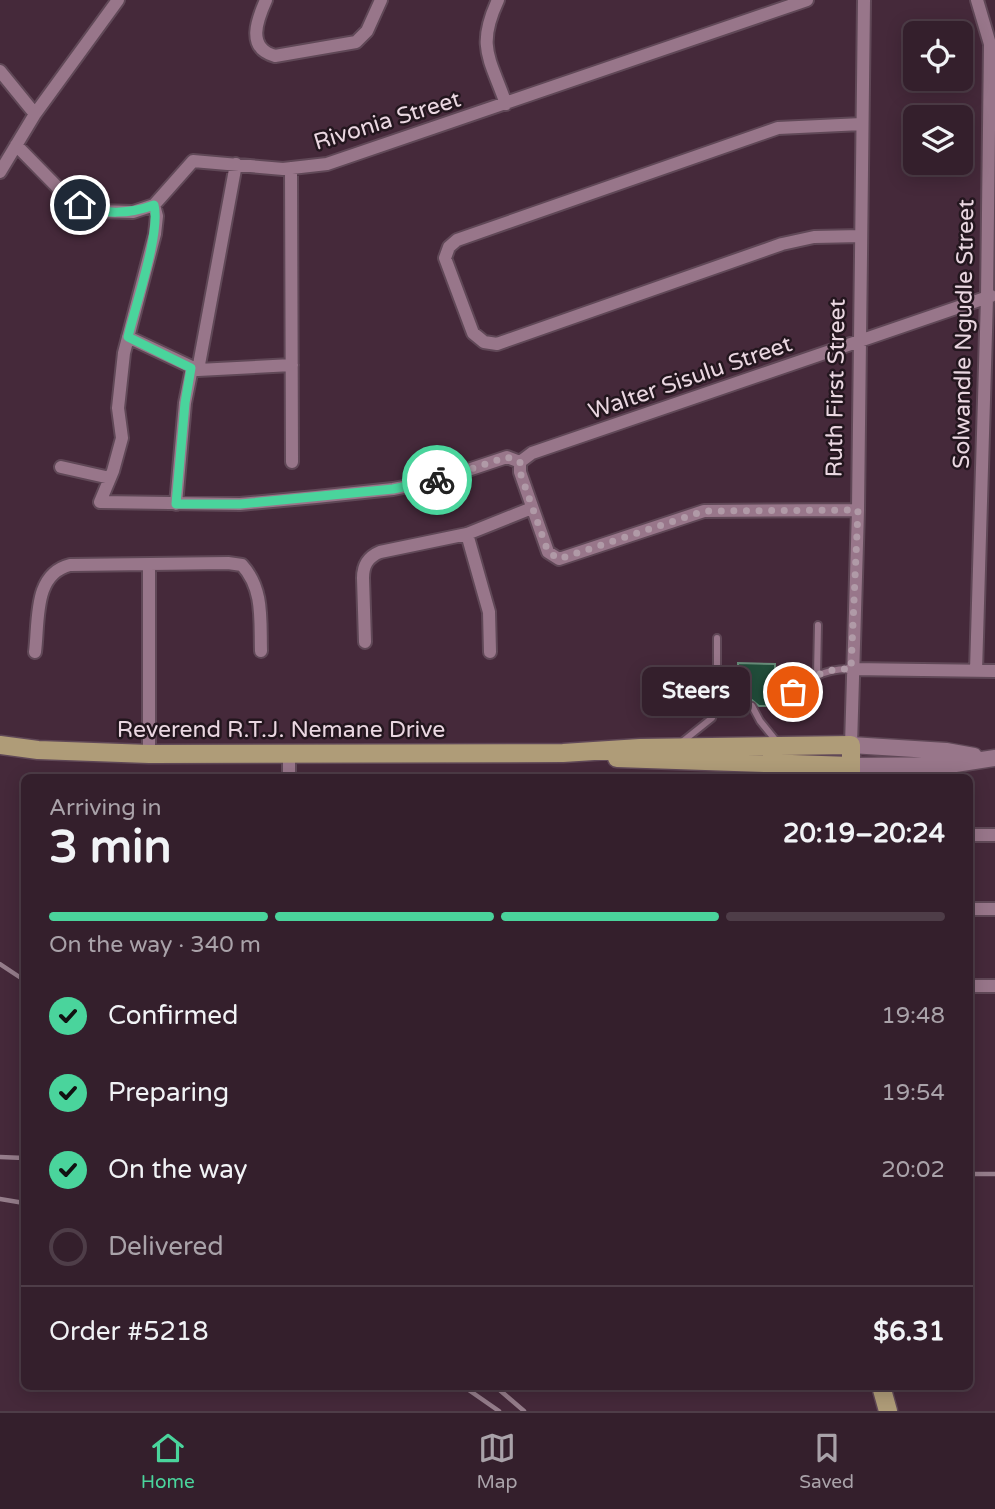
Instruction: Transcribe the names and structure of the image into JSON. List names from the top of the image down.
{
  "streets": {
    "main road": ["Ruth First Street", "Reverend R.T.J. Nemane Drive"],
    "street": ["Rivonia Street", "Solwandle Ngudle Street", "Walter Sisulu Street"]
  },
  "crossings": [
    ["Solwandle Ngudle Street", "Walter Sisulu Street"],
    ["Walter Sisulu Street", "Ruth First Street"],
    ["Ruth First Street", "Reverend R.T.J. Nemane Drive"]
  ],
  "places": ["Steers"],
  "page": {
    "bubble": "Steers",
    "heading": ["3 min", "Arriving in", "20:19–20:24"],
    "panel": ["Order #5218", "$6.31"],
    "bar": "On the way · 340 m",
    "list": [
      ["Confirmed", "19:48"],
      ["Preparing", "19:54"],
      ["On the way", "20:02"],
      "Delivered"
    ],
    "tabs": ["Home", "Map", "Saved"]
  }
}
